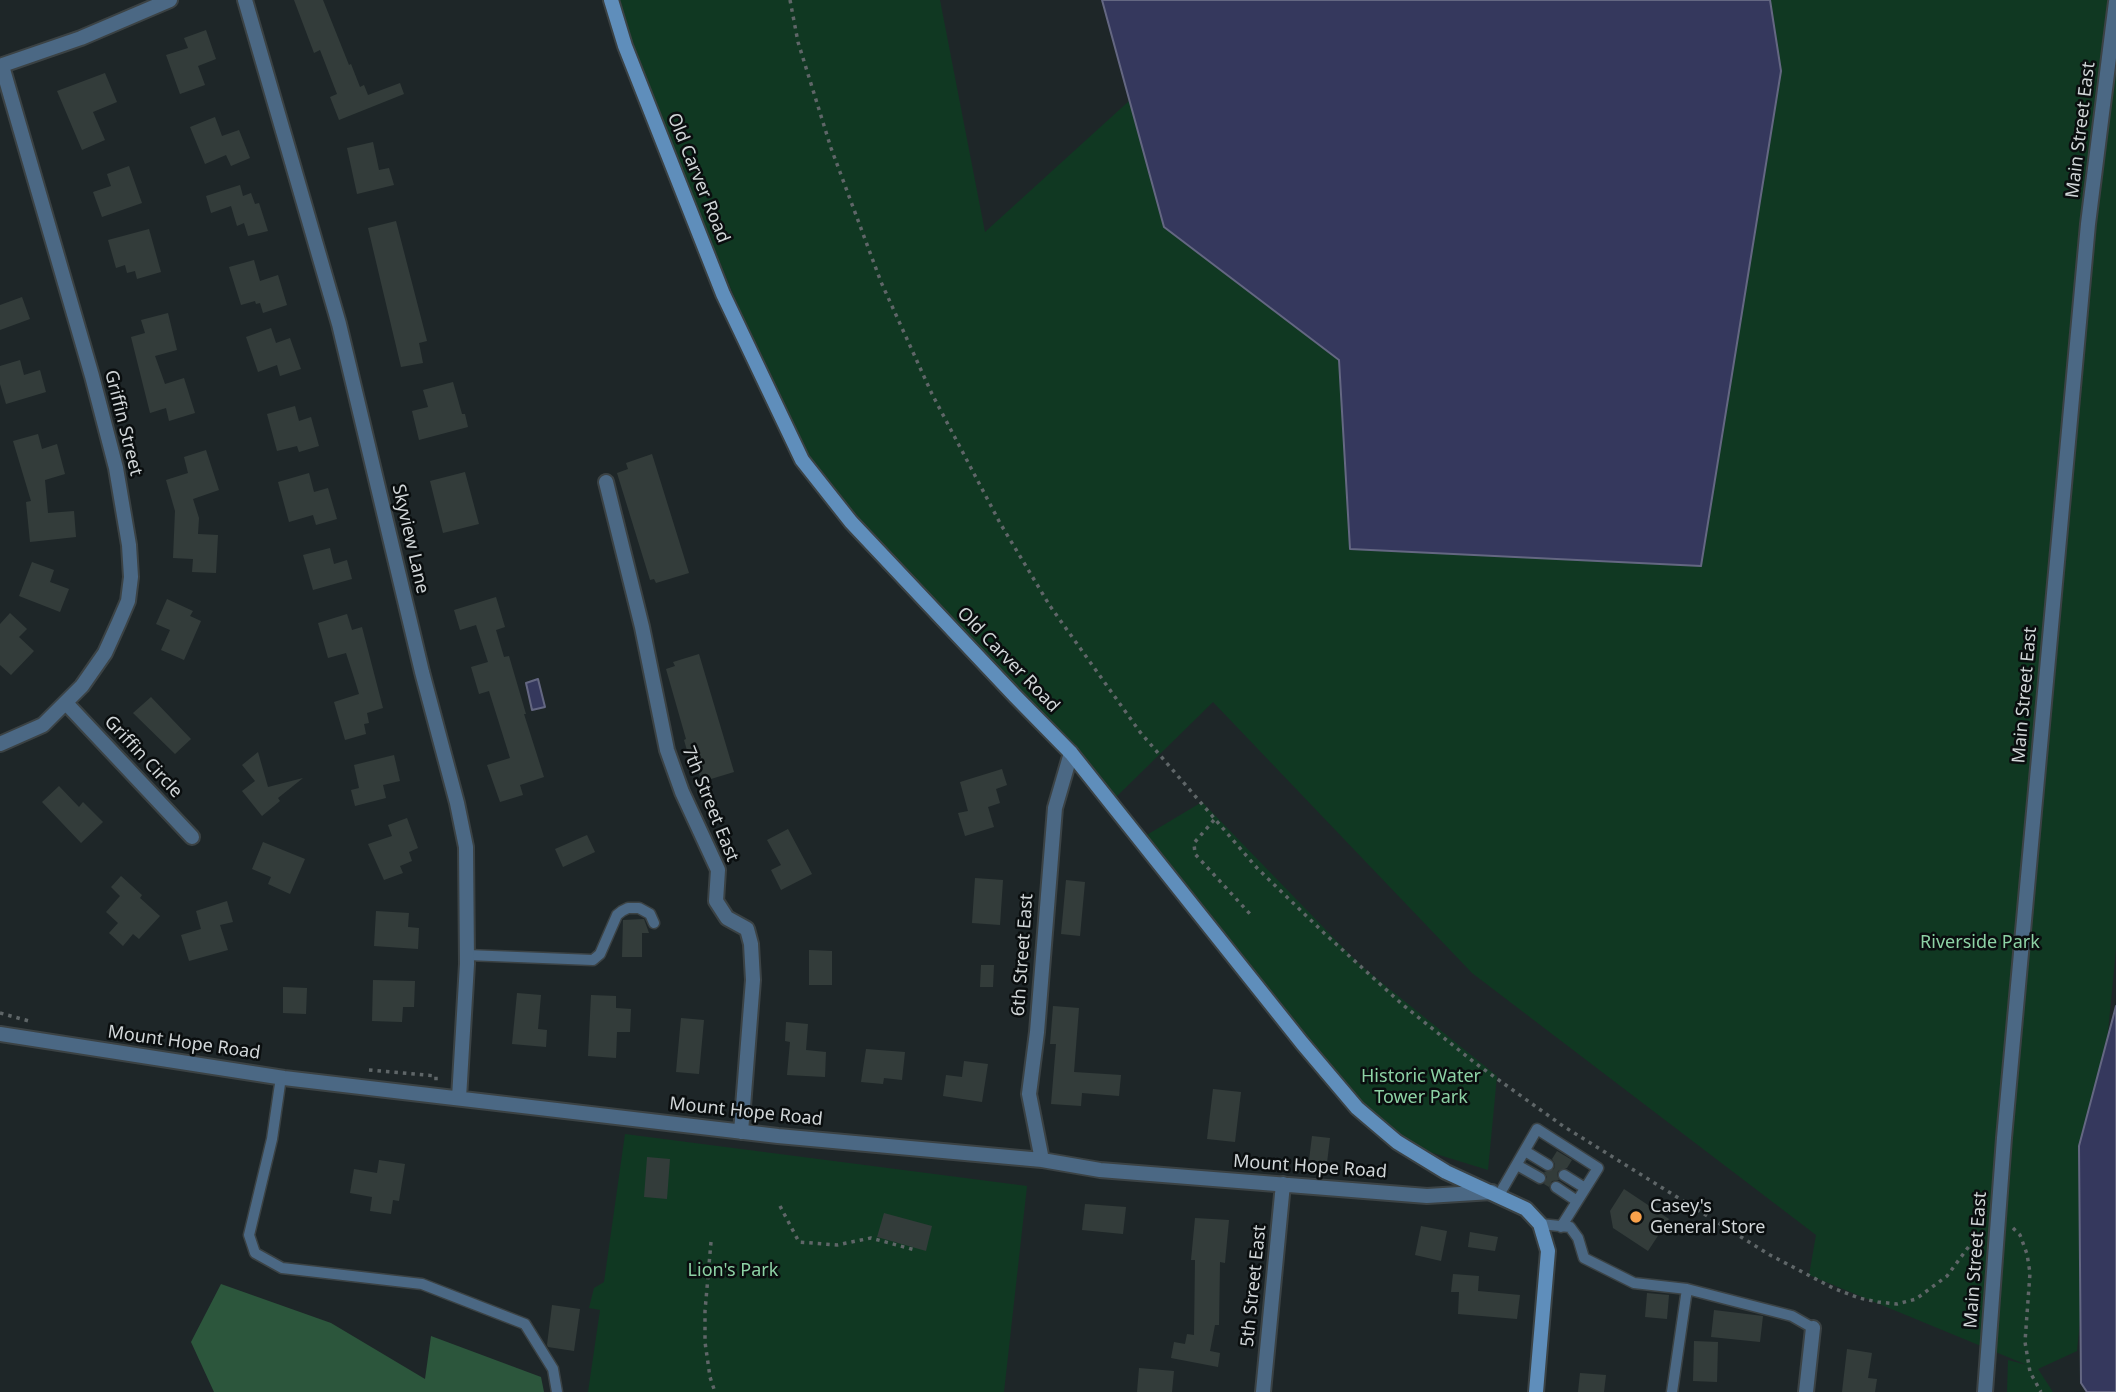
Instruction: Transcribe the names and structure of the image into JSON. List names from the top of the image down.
{
  "streets": {
    "street": [
      "Main Street East",
      "Old Carver Road",
      "Griffin Street",
      "Skyview Lane",
      "Griffin Circle",
      "7th Street East",
      "6th Street East",
      "Mount Hope Road",
      "5th Street East"
    ]
  },
  "crossings": [
    ["Old Carver Road", "6th Street East"],
    ["Old Carver Road", "Mount Hope Road"],
    ["Griffin Street", "Griffin Circle"],
    ["Skyview Lane", "Mount Hope Road"],
    ["7th Street East", "Mount Hope Road"],
    ["6th Street East", "Mount Hope Road"],
    ["Mount Hope Road", "5th Street East"]
  ],
  "parks": ["Riverside Park", "Historic Water Tower Park", "Lion's Park"],
  "places": ["Casey's General Store"]
}
